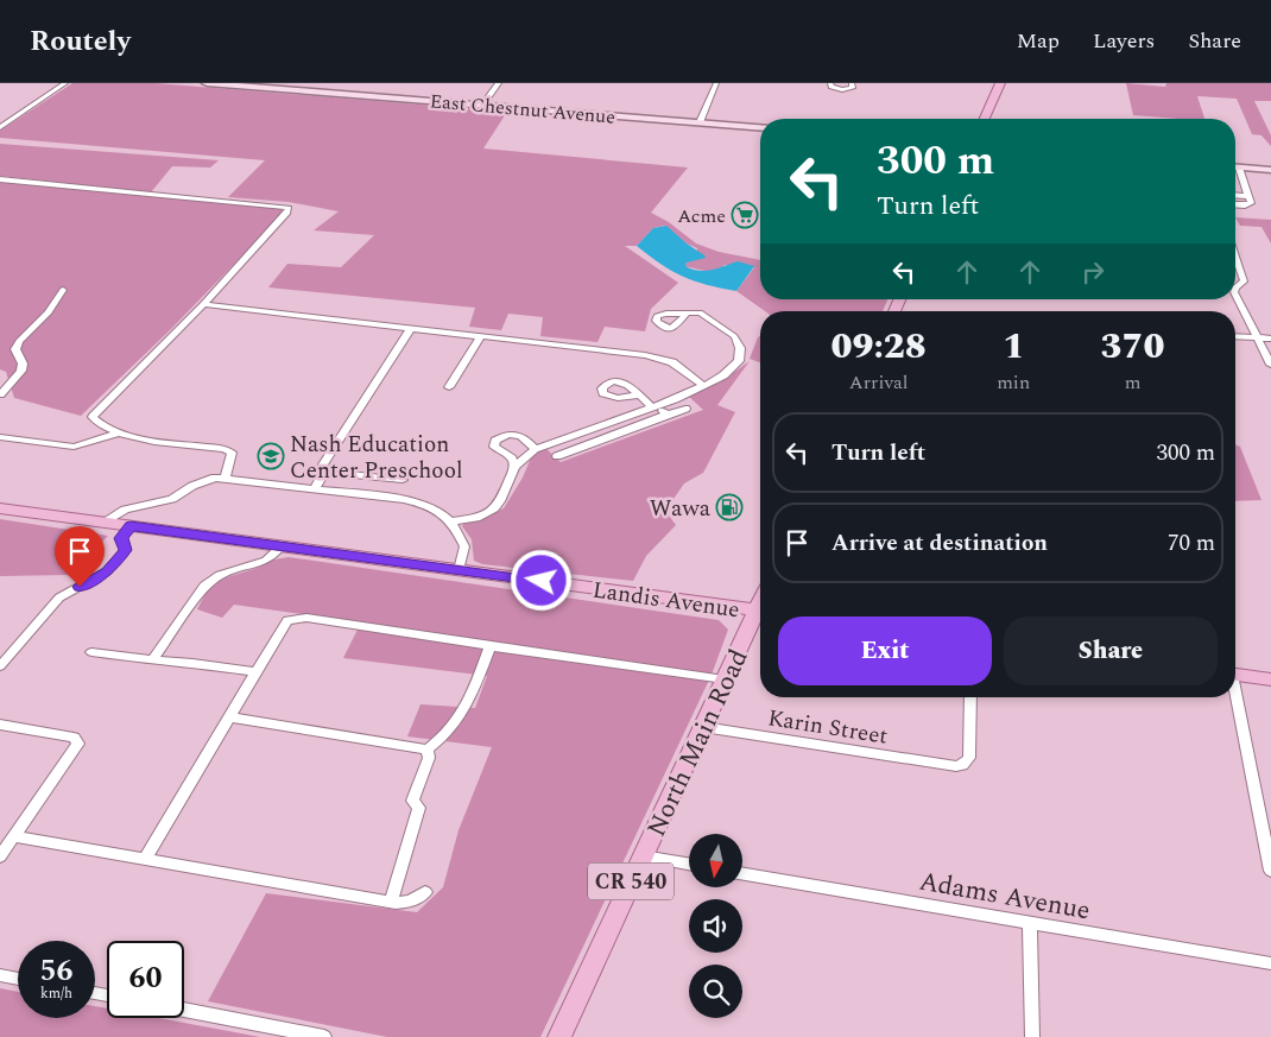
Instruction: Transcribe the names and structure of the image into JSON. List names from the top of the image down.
{
  "streets": {
    "main road": ["Landis Avenue", "North Main Road", "CR 540"],
    "street": ["East Chestnut Avenue", "Karin Street", "Adams Avenue"]
  },
  "crossings": [
    ["Karin Street", "North Main Road"]
  ],
  "places": {
    "supermarket": ["Acme"],
    "school or university": ["Nash Education Center Preschool"],
    "fuel station": ["Wawa"]
  },
  "north": "bottom",
  "page": {
    "header": "Routely",
    "nav": ["Map", "Layers", "Share"],
    "turn": ["300 m", "Turn left"],
    "eta": [
      "09:28",
      "Arrival",
      "1",
      "min",
      "370",
      "m"
    ],
    "list": [
      {
        "name": "Turn left",
        "value": "300 m"
      },
      {
        "name": "Arrive at destination",
        "value": "70 m"
      }
    ],
    "buttons": ["Exit", "Share"],
    "speed": "56 km/h",
    "limit": "60"
  }
}
